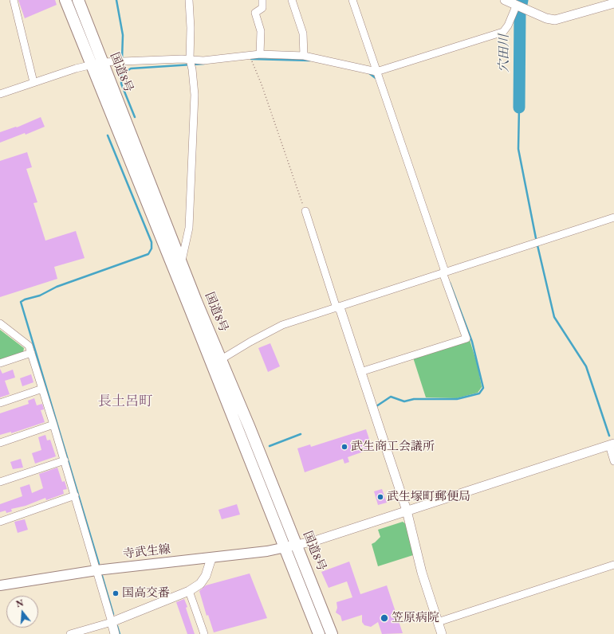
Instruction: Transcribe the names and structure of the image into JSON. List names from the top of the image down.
{
  "streets": {
    "highway": ["国道8号"],
    "main road": ["寺武生線"]
  },
  "crossings": [
    ["国道8号", "寺武生線"]
  ],
  "districts": ["長土呂町"],
  "water": ["穴田川"],
  "places": [
    "武生商工会議所",
    "武生塚町郵便局",
    "国高交番",
    "笠原病院"
  ],
  "north": "top"
}
